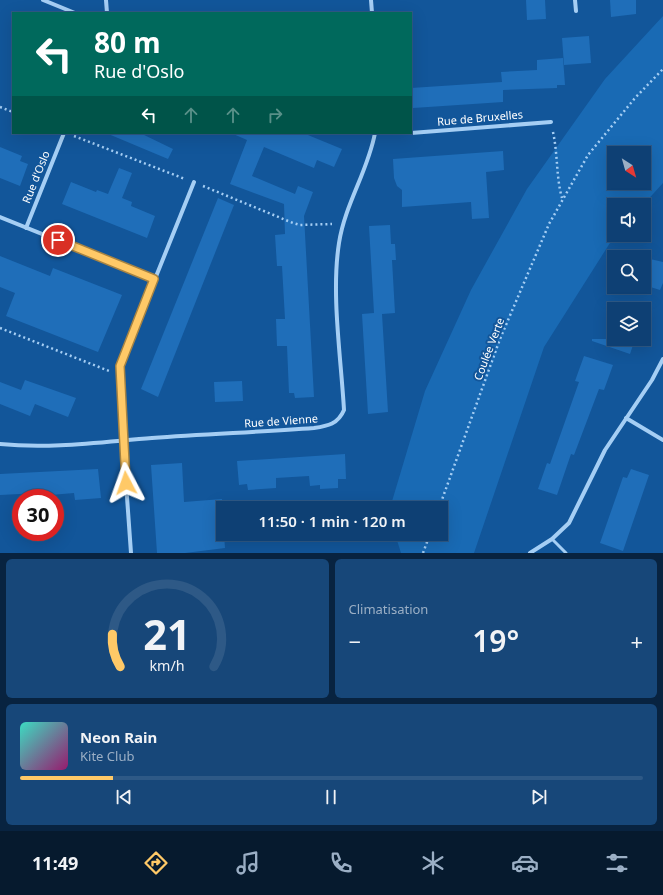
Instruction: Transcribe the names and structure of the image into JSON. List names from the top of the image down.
{
  "streets": {
    "street": ["Rue de Bruxelles", "Rue d'Oslo", "Rue de Vienne"],
    "path": ["Coulée Verte"]
  },
  "north": "bottom right",
  "page": {
    "turn": ["80 m", "Rue d'Oslo"],
    "limit": "30",
    "trip": "11:50 · 1 min · 120 m",
    "tile": "Climatisation",
    "heat": ["−", "19°", "+"],
    "song": ["Neon Rain", "Kite Club"],
    "tabs": "11:49",
    "gauge": ["21", "km/h"]
  }
}
